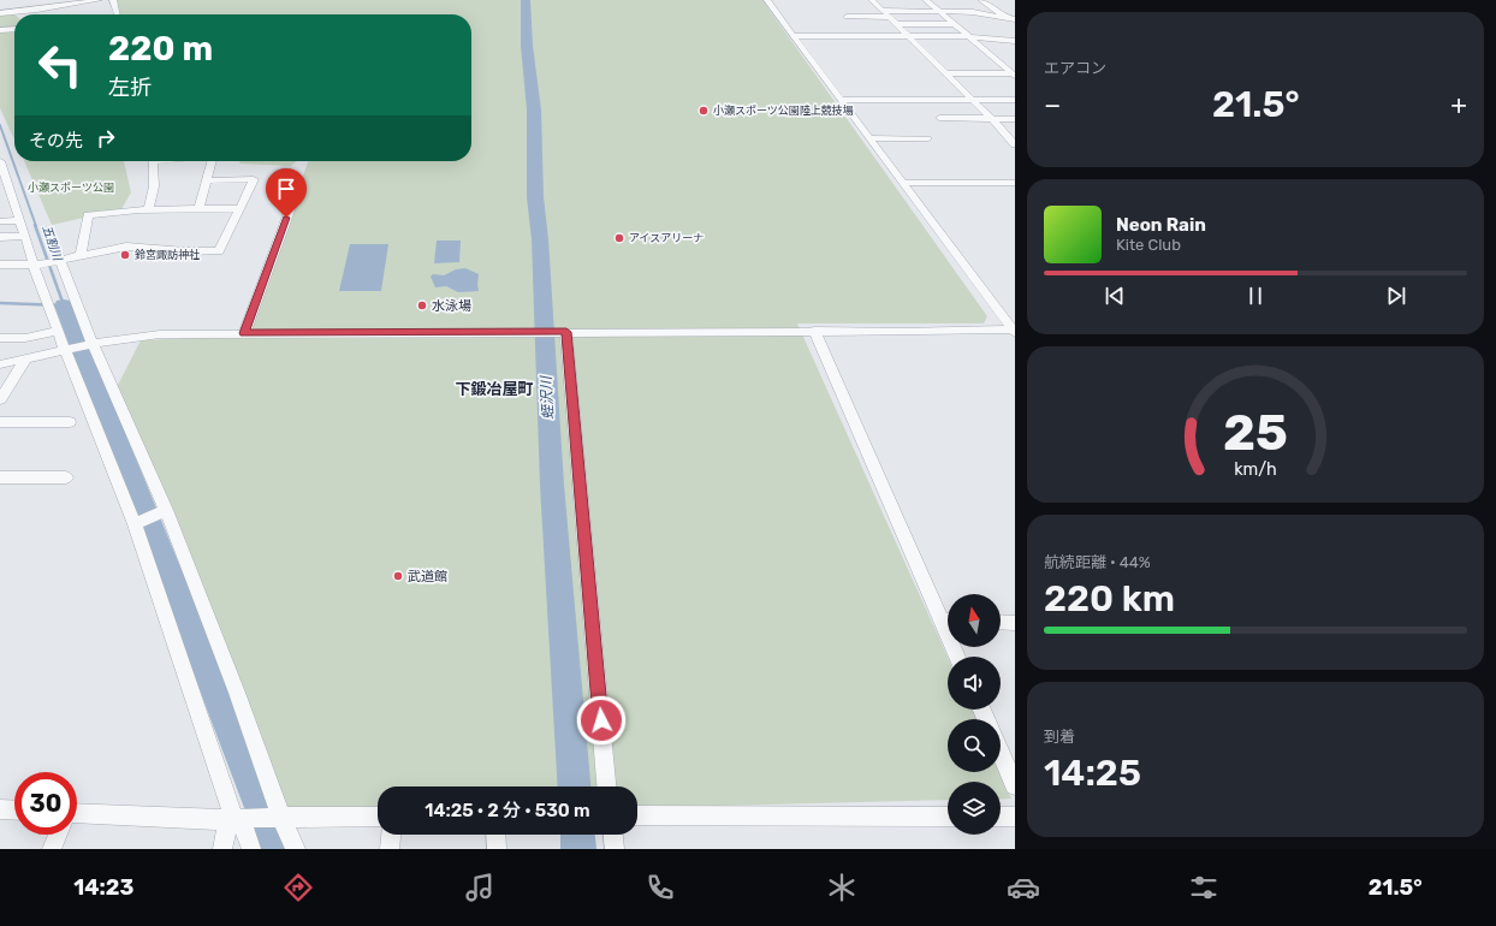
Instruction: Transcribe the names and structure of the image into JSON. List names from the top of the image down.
{
  "districts": ["下鍛冶屋町"],
  "water": ["五割川", "蛭沢川"],
  "parks": ["小瀬スポーツ公園"],
  "places": [
    "小瀬スポーツ公園陸上競技場",
    "アイスアリーナ",
    "鈴宮諏訪神社",
    "水泳場",
    "武道館"
  ],
  "north": "top",
  "page": {
    "tile": [
      "エアコン",
      ["航続距離 · 44%", "220 km"],
      ["到着", "14:25"]
    ],
    "turn": ["220 m", "左折"],
    "heat": ["−", "21.5°", "+"],
    "then": "その先",
    "song": ["Neon Rain", "Kite Club"],
    "limit": "30",
    "trip": "14:25 · 2 分 · 530 m",
    "tabs": ["14:23", "21.5°"],
    "gauge": ["25", "km/h"]
  }
}
